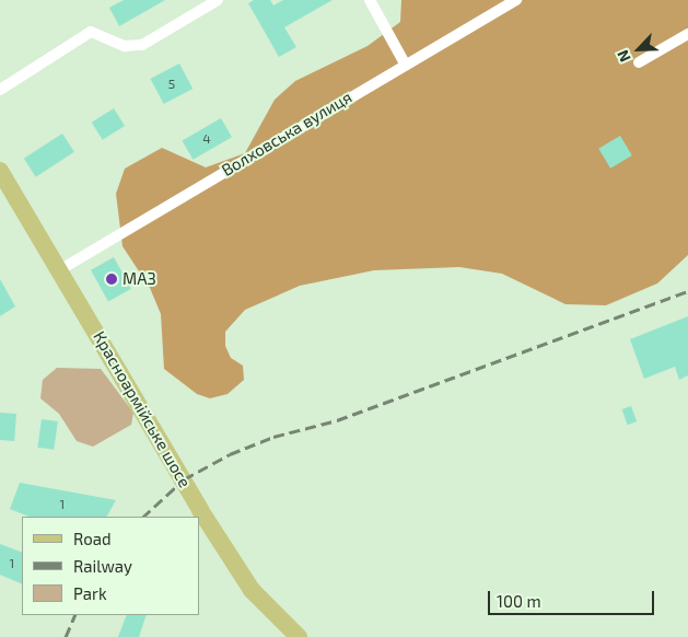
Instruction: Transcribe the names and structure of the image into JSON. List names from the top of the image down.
{
  "streets": {
    "main road": ["Красноармійське шосе"],
    "street": ["Волховська вулиця"]
  },
  "crossings": [
    ["Волховська вулиця", "Красноармійське шосе"]
  ],
  "places": ["МАЗ"],
  "house_numbers": [
    "5",
    "4",
    "1",
    "1"
  ],
  "legend": ["Road", "Railway", "Park"],
  "scale_bar": "100 m",
  "north": "bottom left"
}
